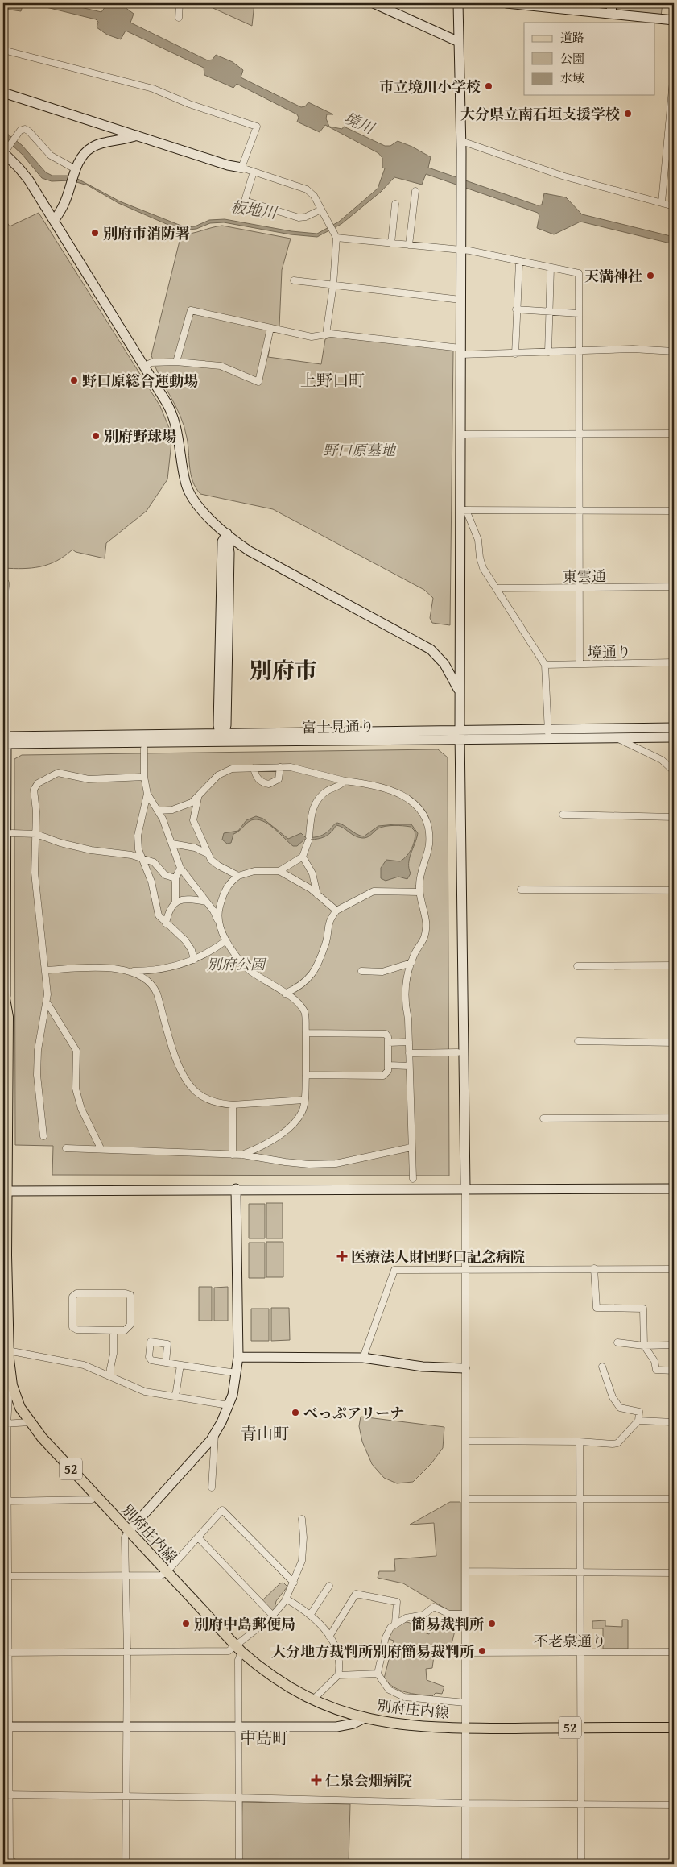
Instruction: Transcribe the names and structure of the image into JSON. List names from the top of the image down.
{
  "streets": {
    "main road": ["52", "別府庄内線"],
    "street": ["東雲通", "境通り", "不老泉通り"]
  },
  "districts": [
    "上野口町",
    "別府市",
    "青山町",
    "中島町"
  ],
  "water": ["境川", "板地川"],
  "parks": ["野口原墓地", "別府公園"],
  "places": {
    "other": [
      "市立境川小学校",
      "大分県立南石垣支援学校",
      "別府市消防署",
      "天満神社",
      "野口原総合運動場",
      "別府野球場",
      "べっぷアリーナ",
      "別府中島郵便局",
      "簡易裁判所",
      "大分地方裁判所別府簡易裁判所"
    ],
    "health": ["医療法人財団野口記念病院", "仁泉会畑病院"]
  },
  "legend": ["道路", "公園", "水域"]
}
